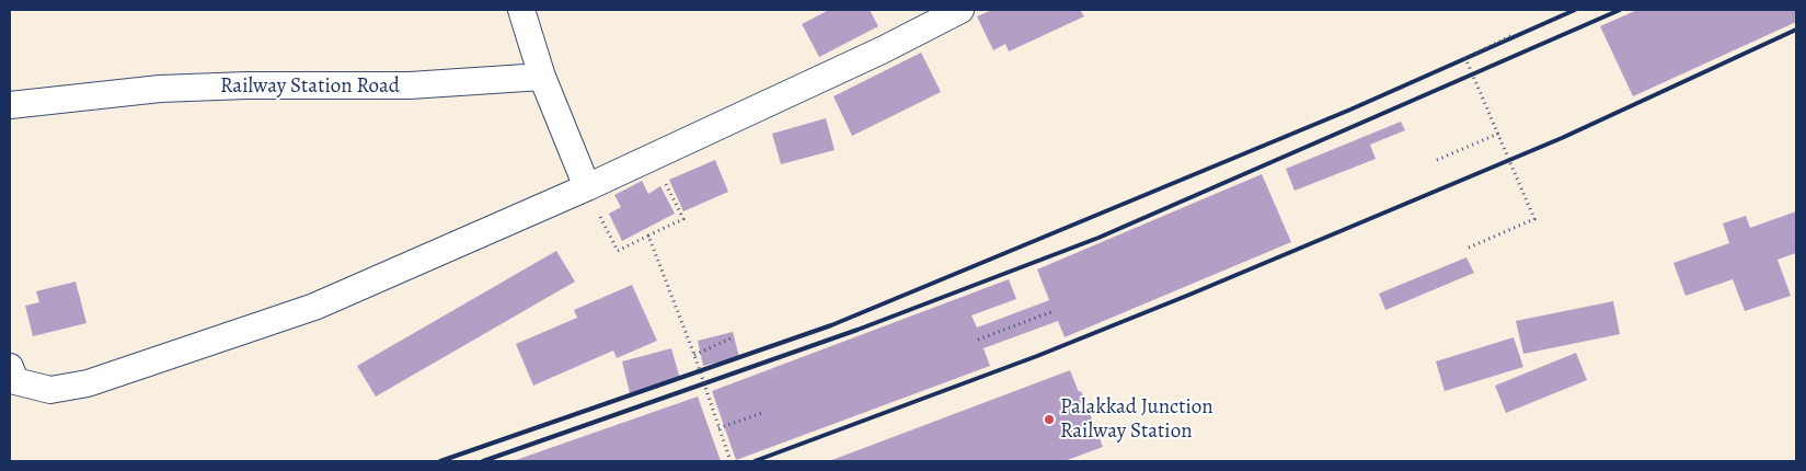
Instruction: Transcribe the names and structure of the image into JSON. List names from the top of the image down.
{
  "streets": {
    "street": ["Railway Station Road"]
  },
  "places": ["Palakkad Junction Railway Station"]
}
